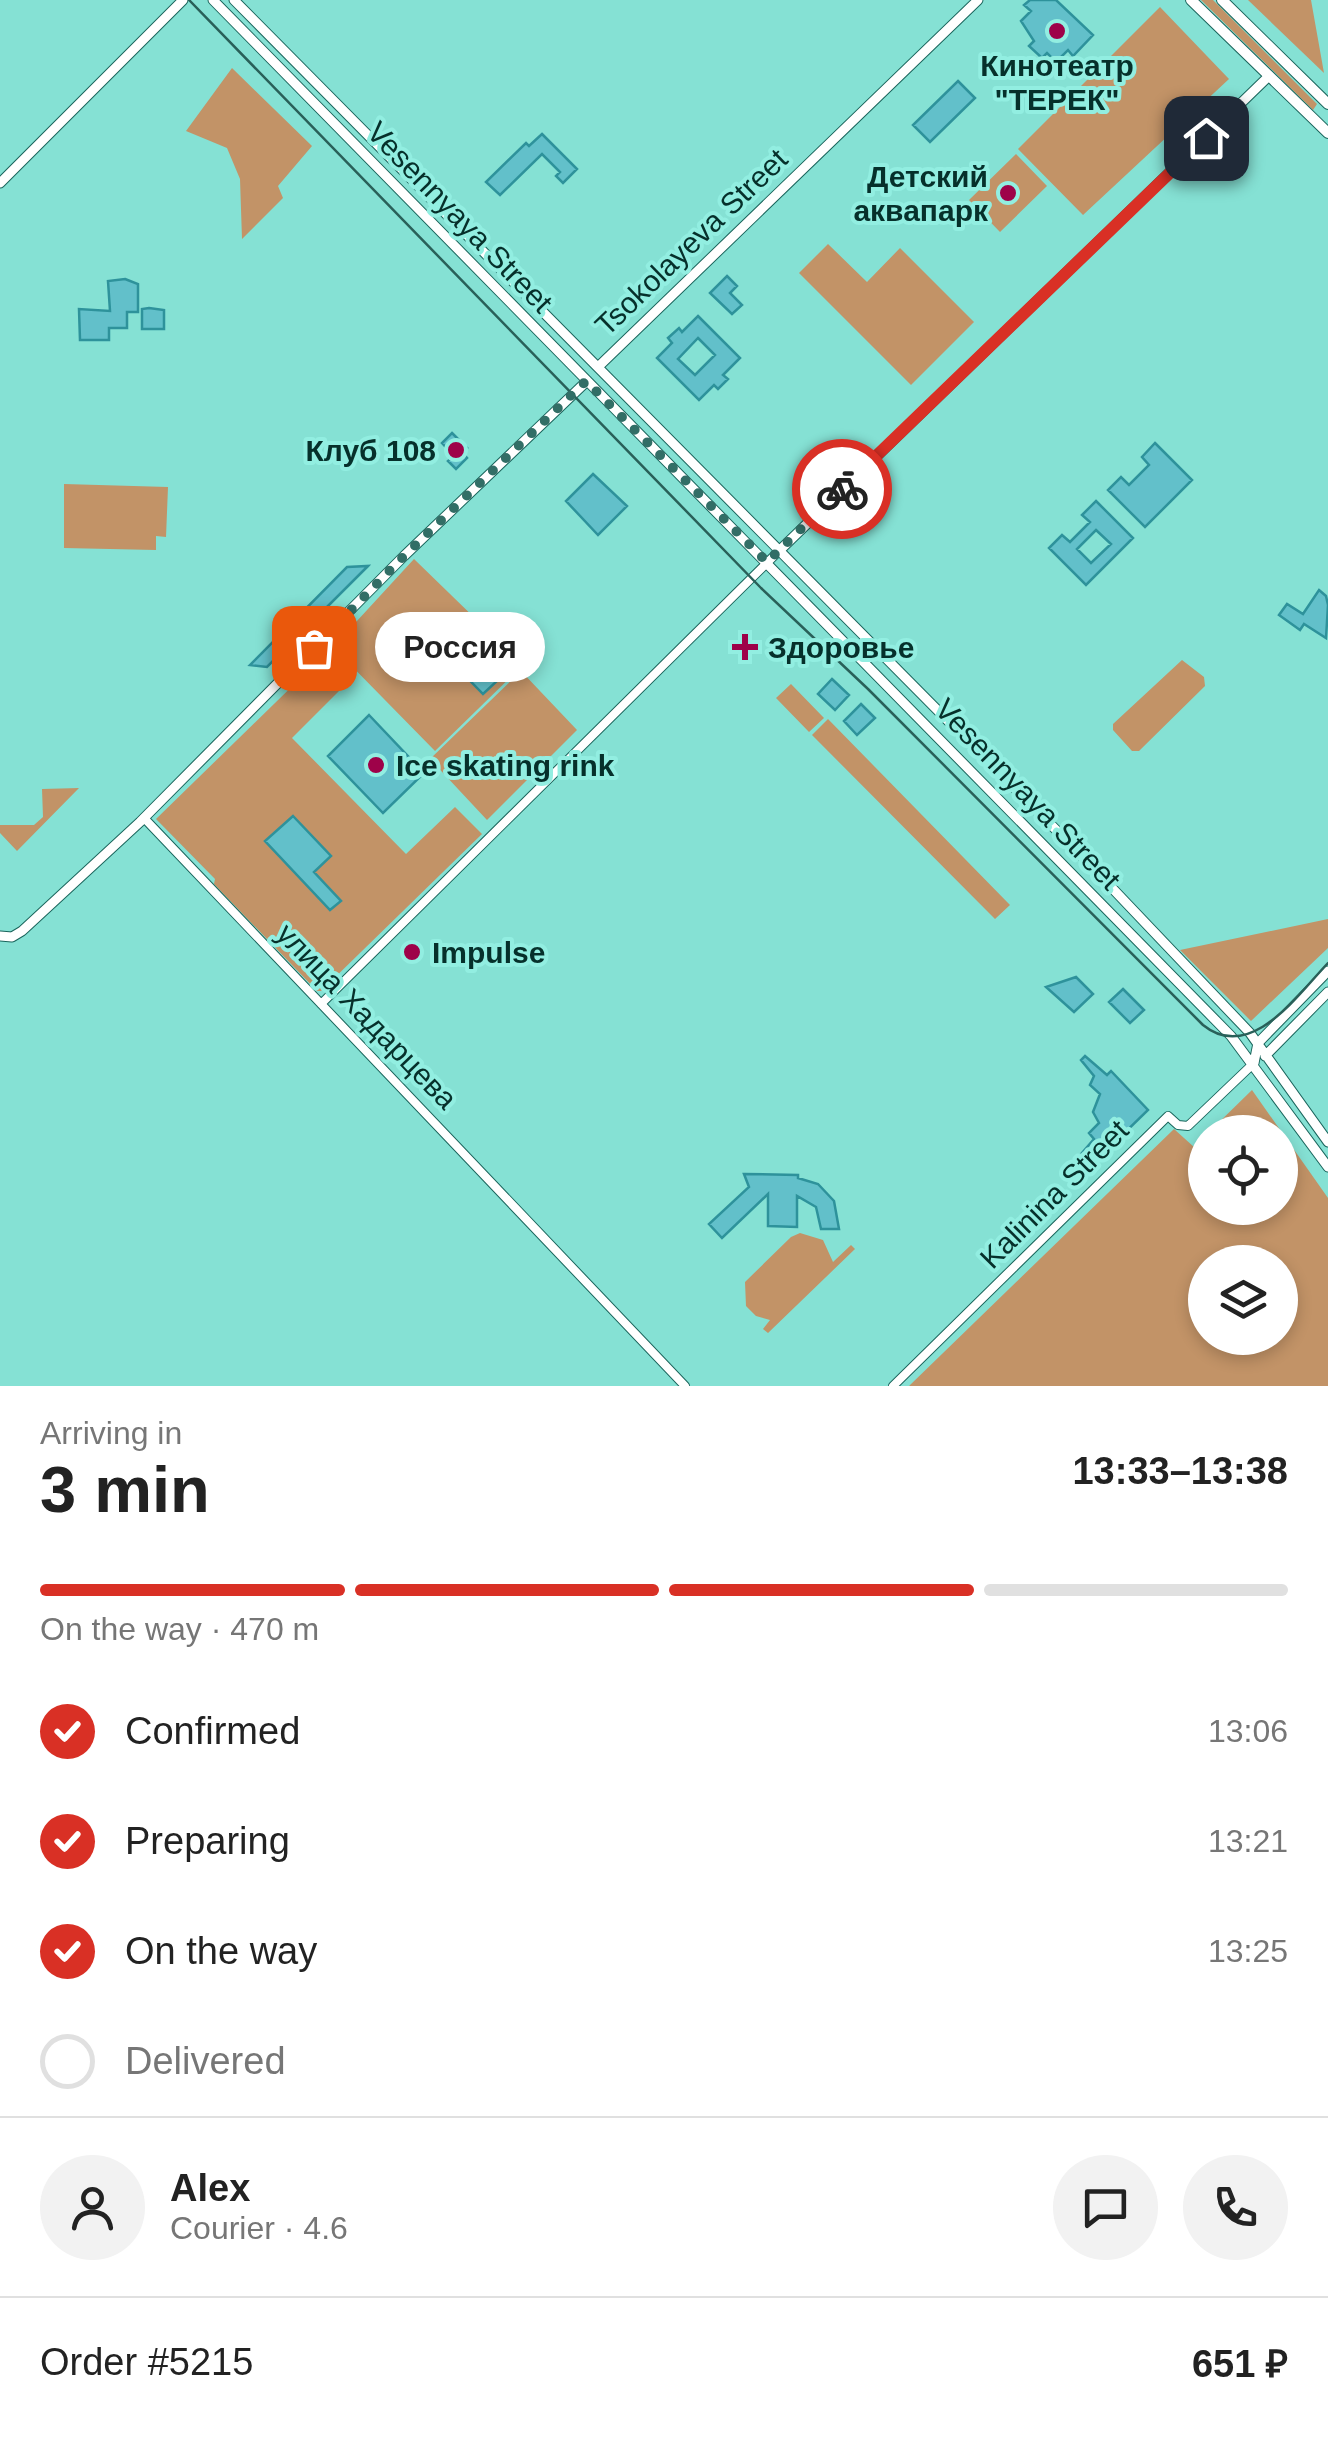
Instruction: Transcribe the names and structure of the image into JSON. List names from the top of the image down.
{
  "streets": {
    "street": [
      "Vesennyaya Street",
      "Tsokolayeva Street",
      "улица Хадарцева",
      "Kalinina Street"
    ]
  },
  "crossings": [
    ["Vesennyaya Street", "Tsokolayeva Street"],
    ["Vesennyaya Street", "Kalinina Street"],
    ["Tsokolayeva Street", "улица Хадарцева"]
  ],
  "places": {
    "other": [
      "Кинотеатр \"ТЕРЕК\"",
      "Детский аквапарк",
      "Клуб 108",
      "Россия",
      "Ice skating rink",
      "Impulse"
    ],
    "health": ["Здоровье"]
  },
  "page": {
    "bubble": "Россия",
    "heading": ["3 min", "Arriving in", "13:33–13:38"],
    "panel": [
      "Alex",
      "Courier · 4.6",
      "Order #5215",
      "651 ₽"
    ],
    "bar": "On the way · 470 m",
    "list": [
      ["Confirmed", "13:06"],
      ["Preparing", "13:21"],
      ["On the way", "13:25"],
      "Delivered"
    ]
  }
}
